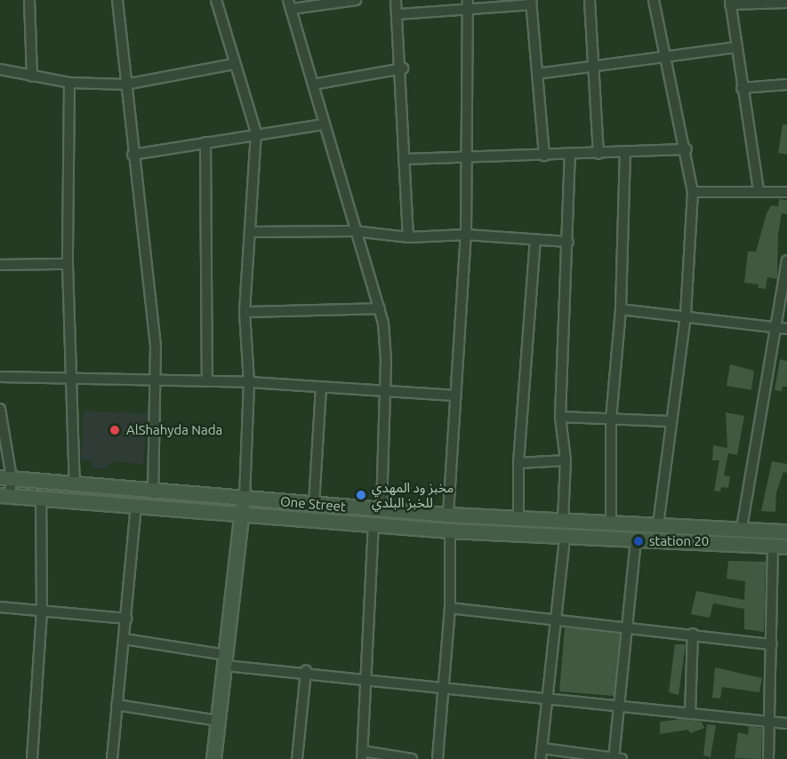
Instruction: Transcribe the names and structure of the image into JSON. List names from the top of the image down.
{
  "streets": {
    "street": ["One Street"]
  },
  "places": ["AlShahyda Nada", "مخبز ود المهدي للخبز البلدي", "station 20"]
}
